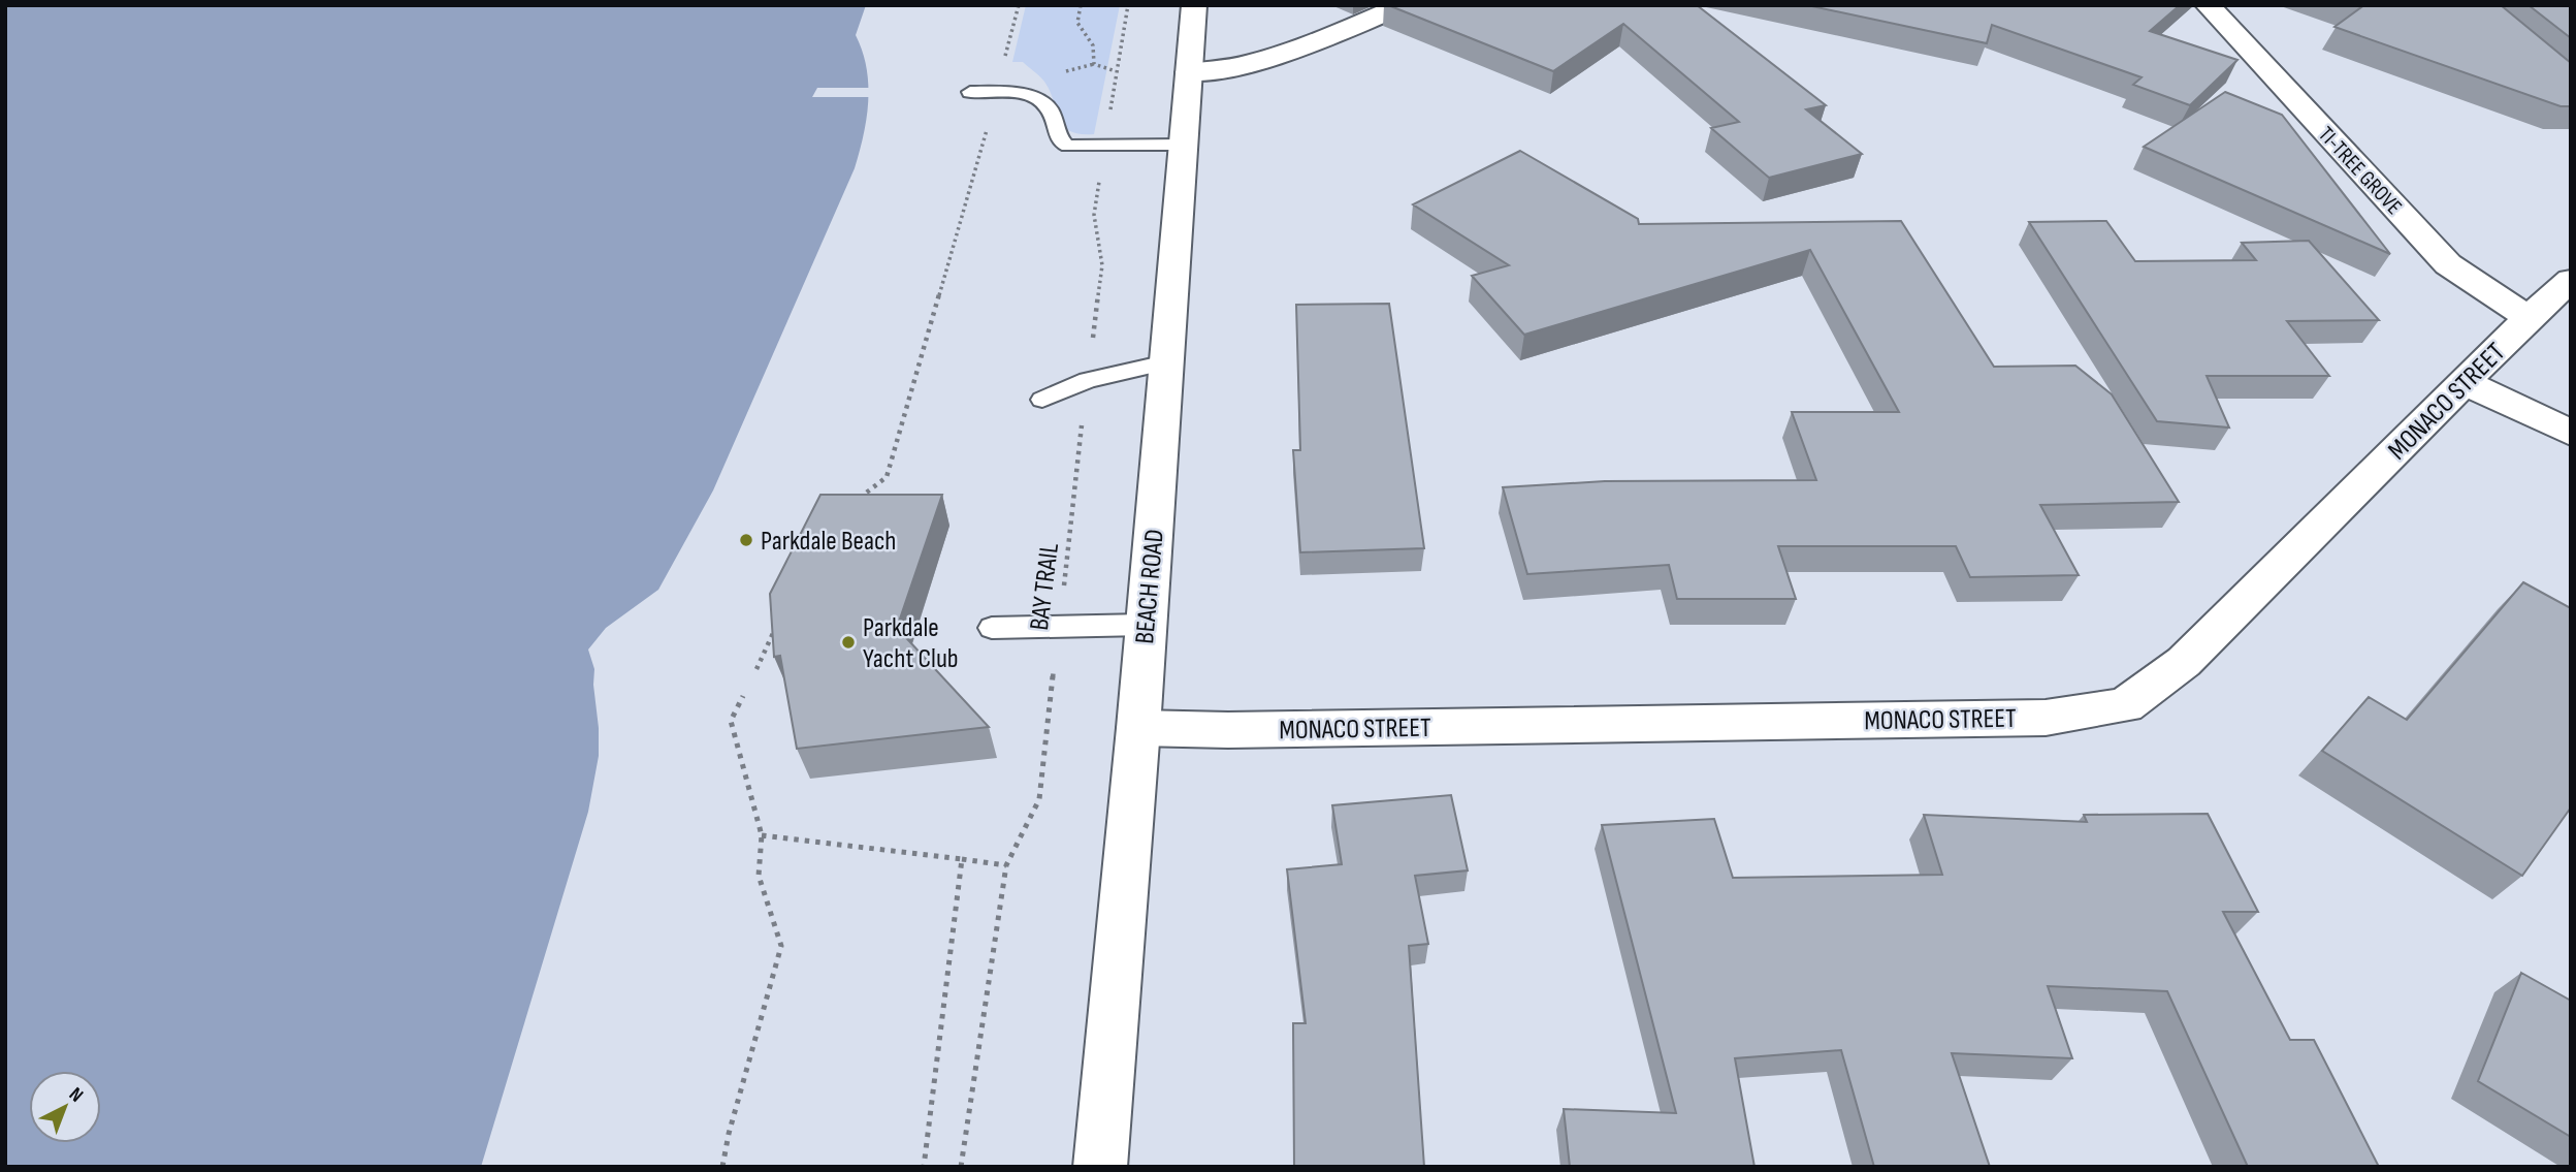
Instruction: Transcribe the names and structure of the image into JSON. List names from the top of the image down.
{
  "streets": {
    "street": ["TI-TREE GROVE", "MONACO STREET", "BEACH ROAD"],
    "path": ["BAY TRAIL"]
  },
  "crossings": [
    ["TI-TREE GROVE", "MONACO STREET"],
    ["MONACO STREET", "BEACH ROAD"]
  ],
  "places": ["Parkdale Beach", "Parkdale Yacht Club"],
  "north": "top right"
}
